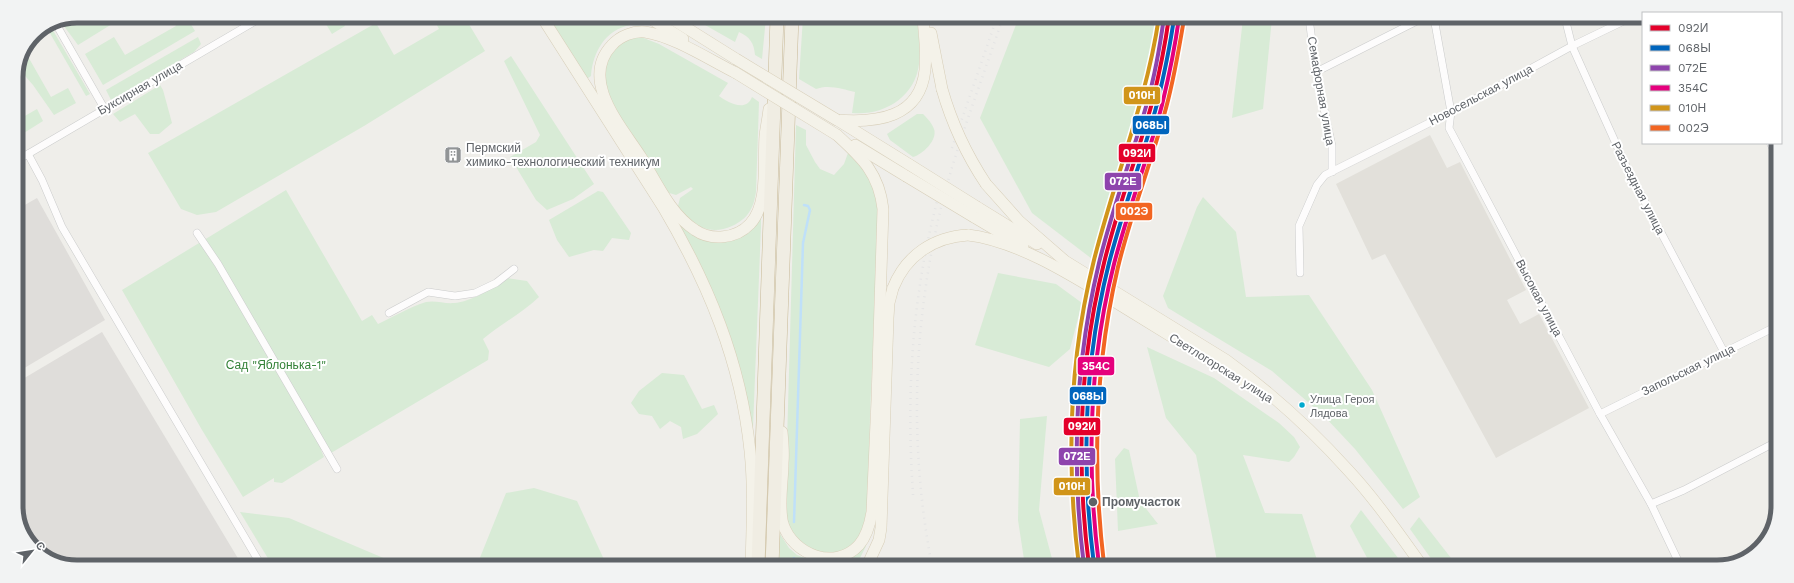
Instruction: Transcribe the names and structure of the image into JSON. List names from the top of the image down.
{
  "streets": {
    "main road": ["Светлогорская улица"],
    "street": [
      "Буксирная улица",
      "Семафорная улица",
      "Новосельская улица",
      "Разъездная улица",
      "Высокая улица",
      "Запольская улица"
    ]
  },
  "crossings": [
    ["Семафорная улица", "Новосельская улица"],
    ["Новосельская улица", "Разъездная улица"],
    ["Новосельская улица", "Высокая улица"],
    ["Разъездная улица", "Запольская улица"],
    ["Высокая улица", "Запольская улица"]
  ],
  "parks": ["Сад \"Яблонька-1\""],
  "places": {
    "building": ["Пермский химико-технологический техникум"],
    "other": ["Улица Героя Лядова", "Промучасток"]
  },
  "lines": [
    "transit line 092И",
    "transit line 068Ы",
    "transit line 072Е",
    "transit line 354С",
    "transit line 010Н",
    "transit line 002Э"
  ],
  "legend": [
    "092И",
    "068Ы",
    "072Е",
    "354С",
    "010Н",
    "002Э"
  ],
  "north": "top right"
}
